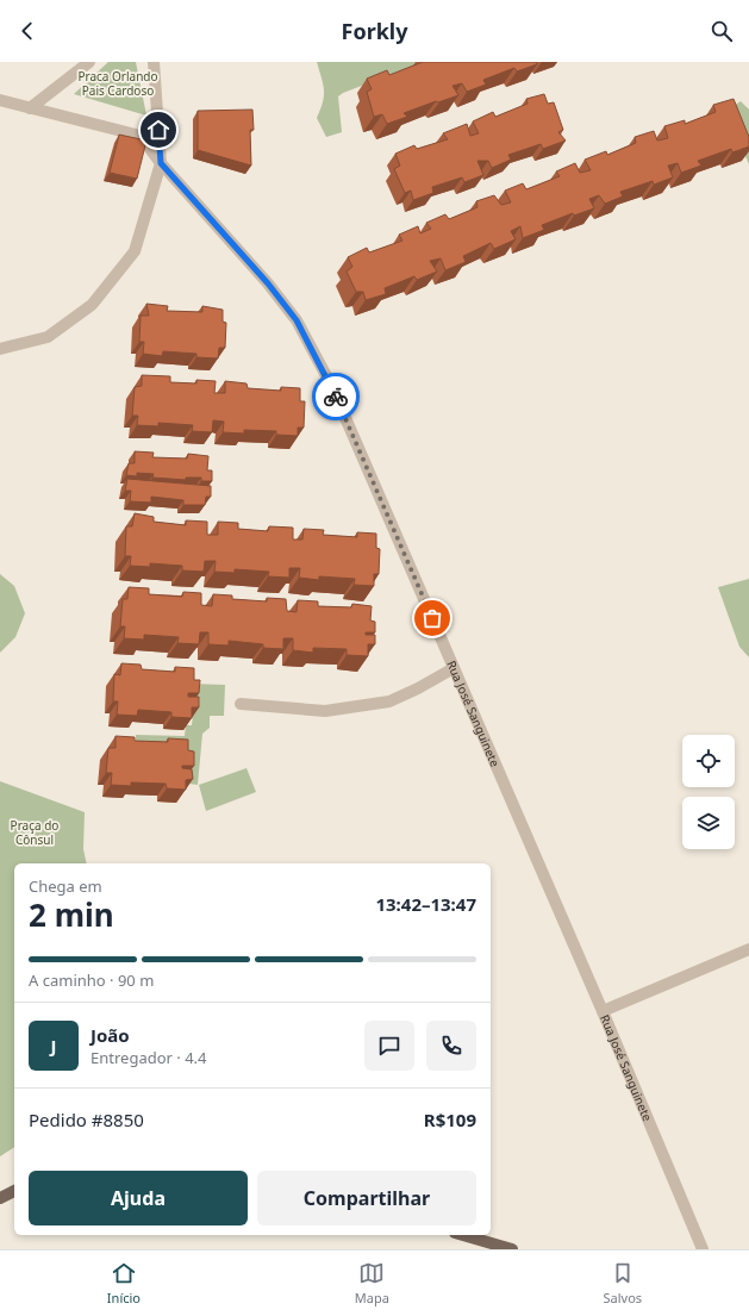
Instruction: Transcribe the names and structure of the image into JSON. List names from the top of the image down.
{
  "streets": {
    "street": ["Rua José Sanguinete"]
  },
  "parks": ["Praca Orlando Pais Cardoso", "Praça do Cônsul"],
  "page": {
    "header": "Forkly",
    "heading": ["2 min", "Chega em", "13:42–13:47"],
    "panel": [
      "João",
      "Entregador · 4.4",
      "Pedido #8850",
      "R$109"
    ],
    "bar": "A caminho · 90 m",
    "round": "J",
    "buttons": ["Ajuda", "Compartilhar"],
    "tabs": ["Início", "Mapa", "Salvos"]
  }
}
